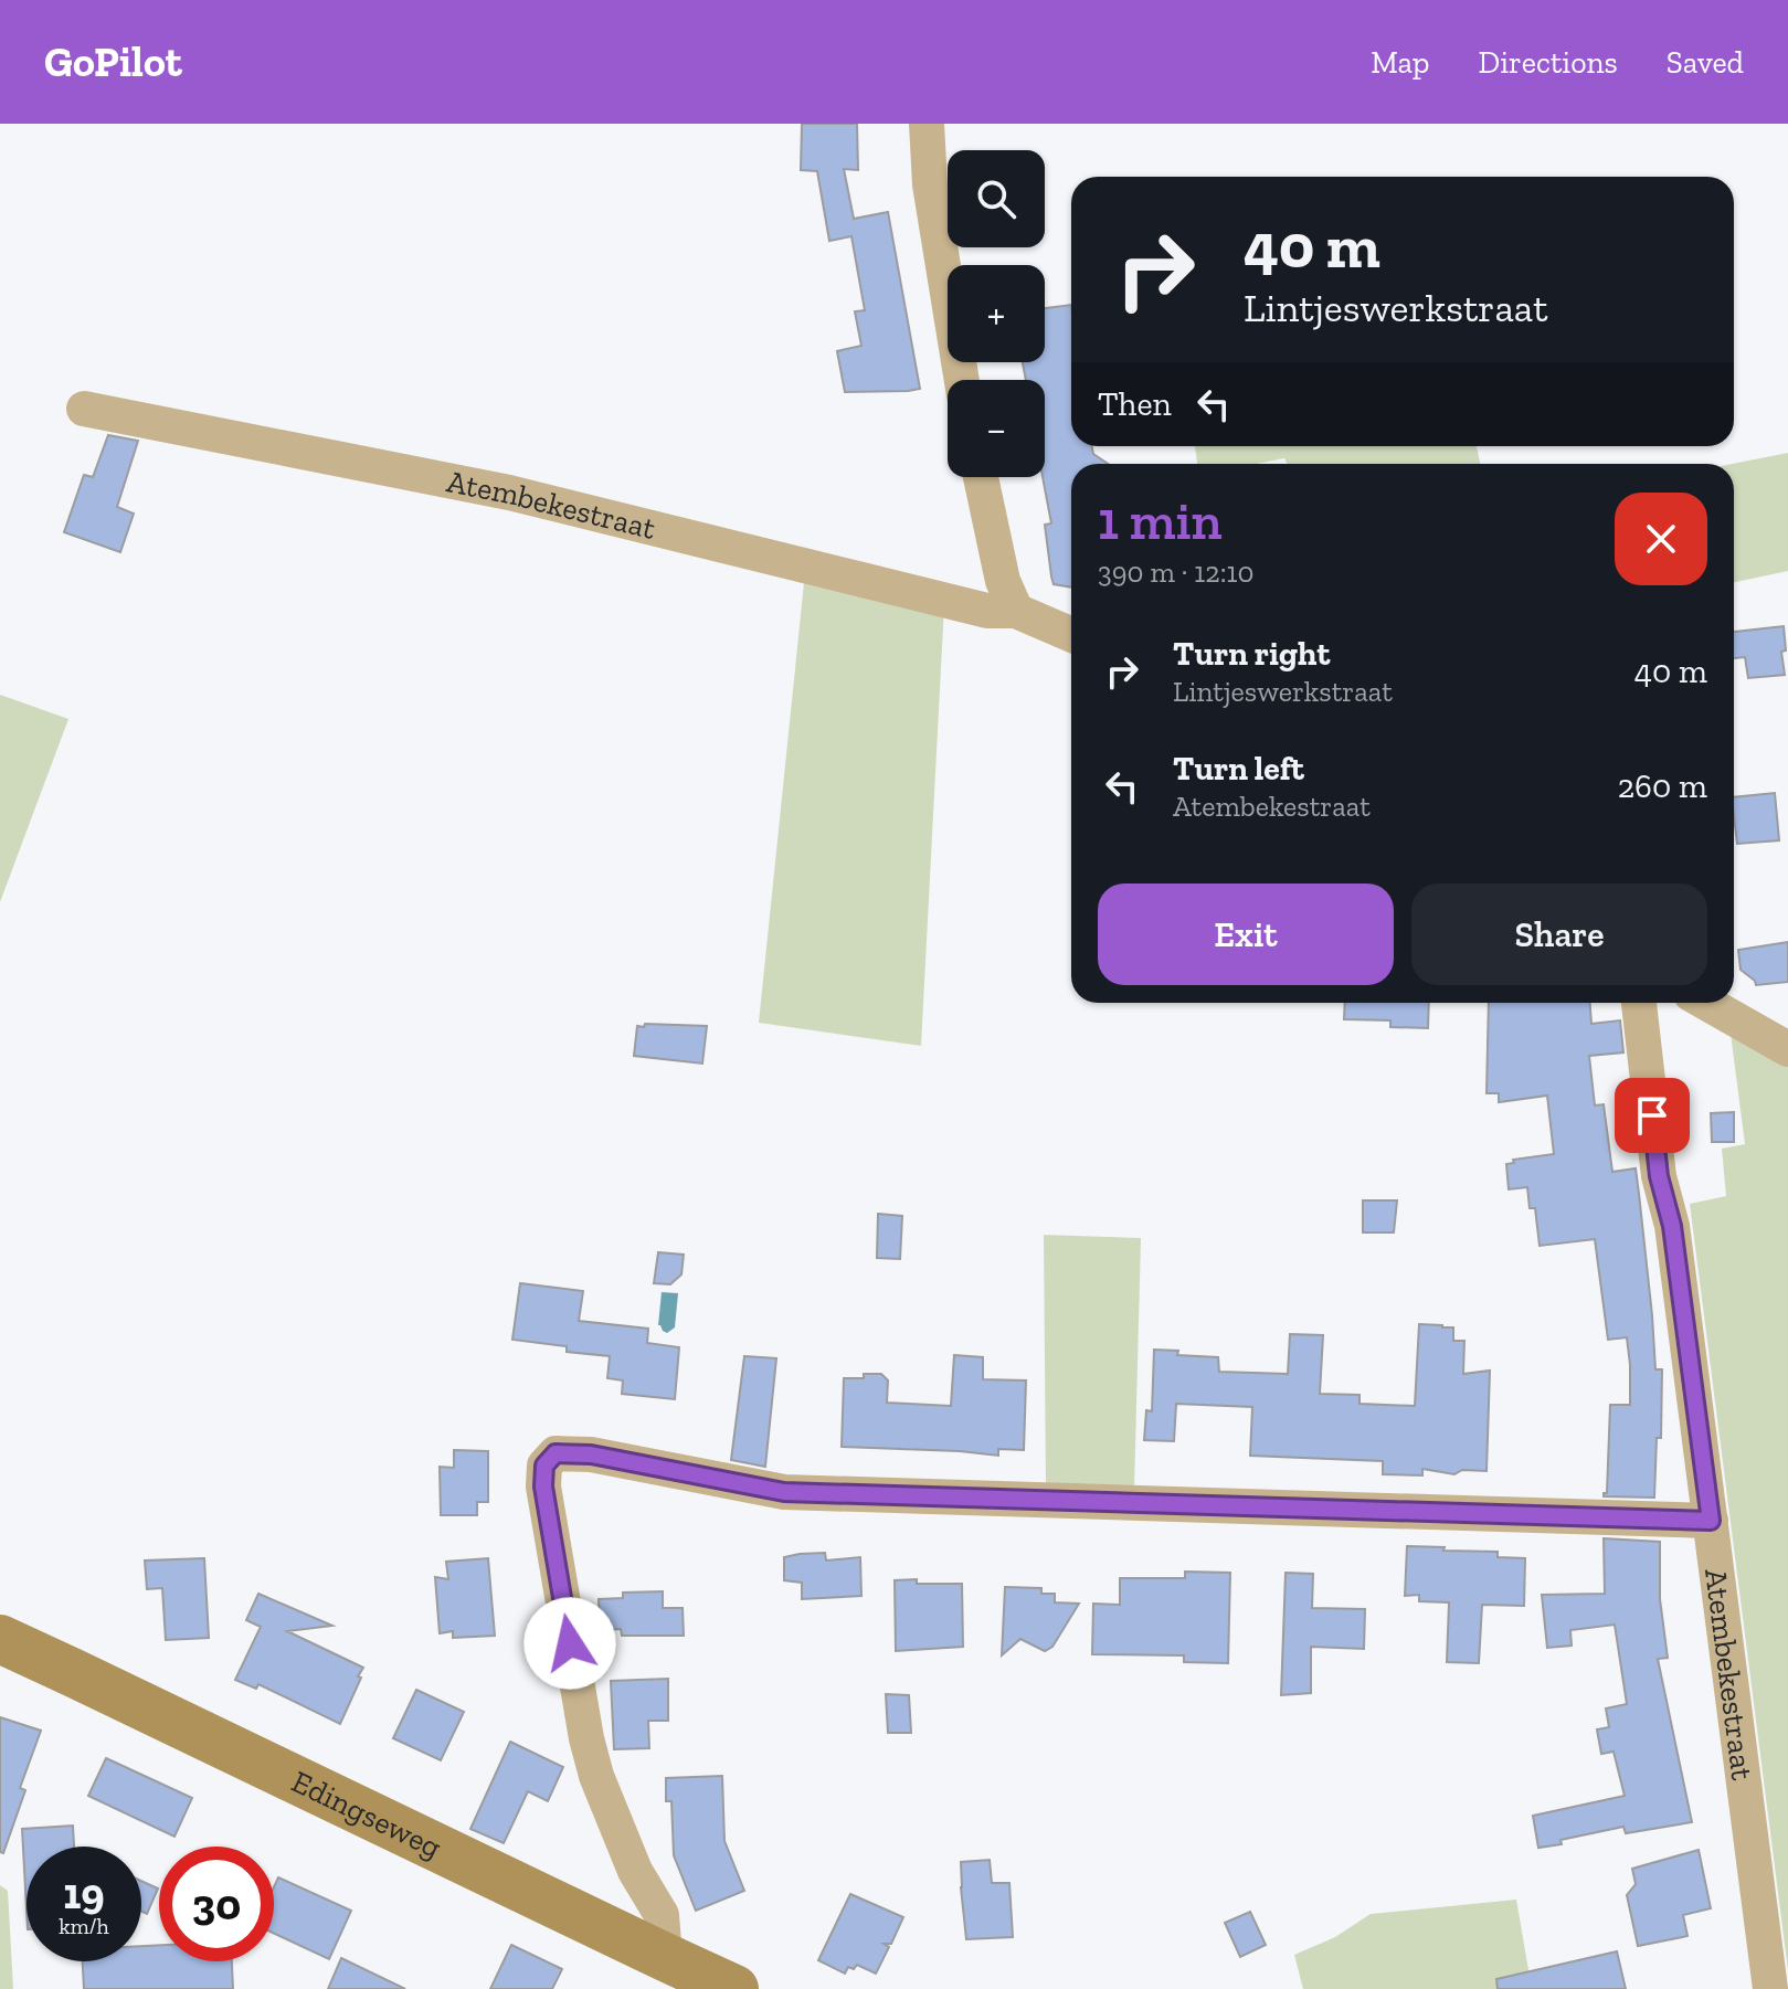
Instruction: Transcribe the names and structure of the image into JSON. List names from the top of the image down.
{
  "streets": {
    "main road": ["Edingseweg"],
    "street": ["Atembekestraat"]
  },
  "page": {
    "header": "GoPilot",
    "nav": ["Map", "Directions", "Saved"],
    "map_buttons": ["+", "−"],
    "turn": ["40 m", "Lintjeswerkstraat"],
    "then": "Then",
    "heading": ["1 min", "390 m · 12:10"],
    "list": [
      {
        "name": "Turn right",
        "note": "Lintjeswerkstraat",
        "value": "40 m"
      },
      {
        "name": "Turn left",
        "note": "Atembekestraat",
        "value": "260 m"
      }
    ],
    "buttons": ["Exit", "Share"],
    "speed": "19 km/h",
    "limit": "30"
  }
}
